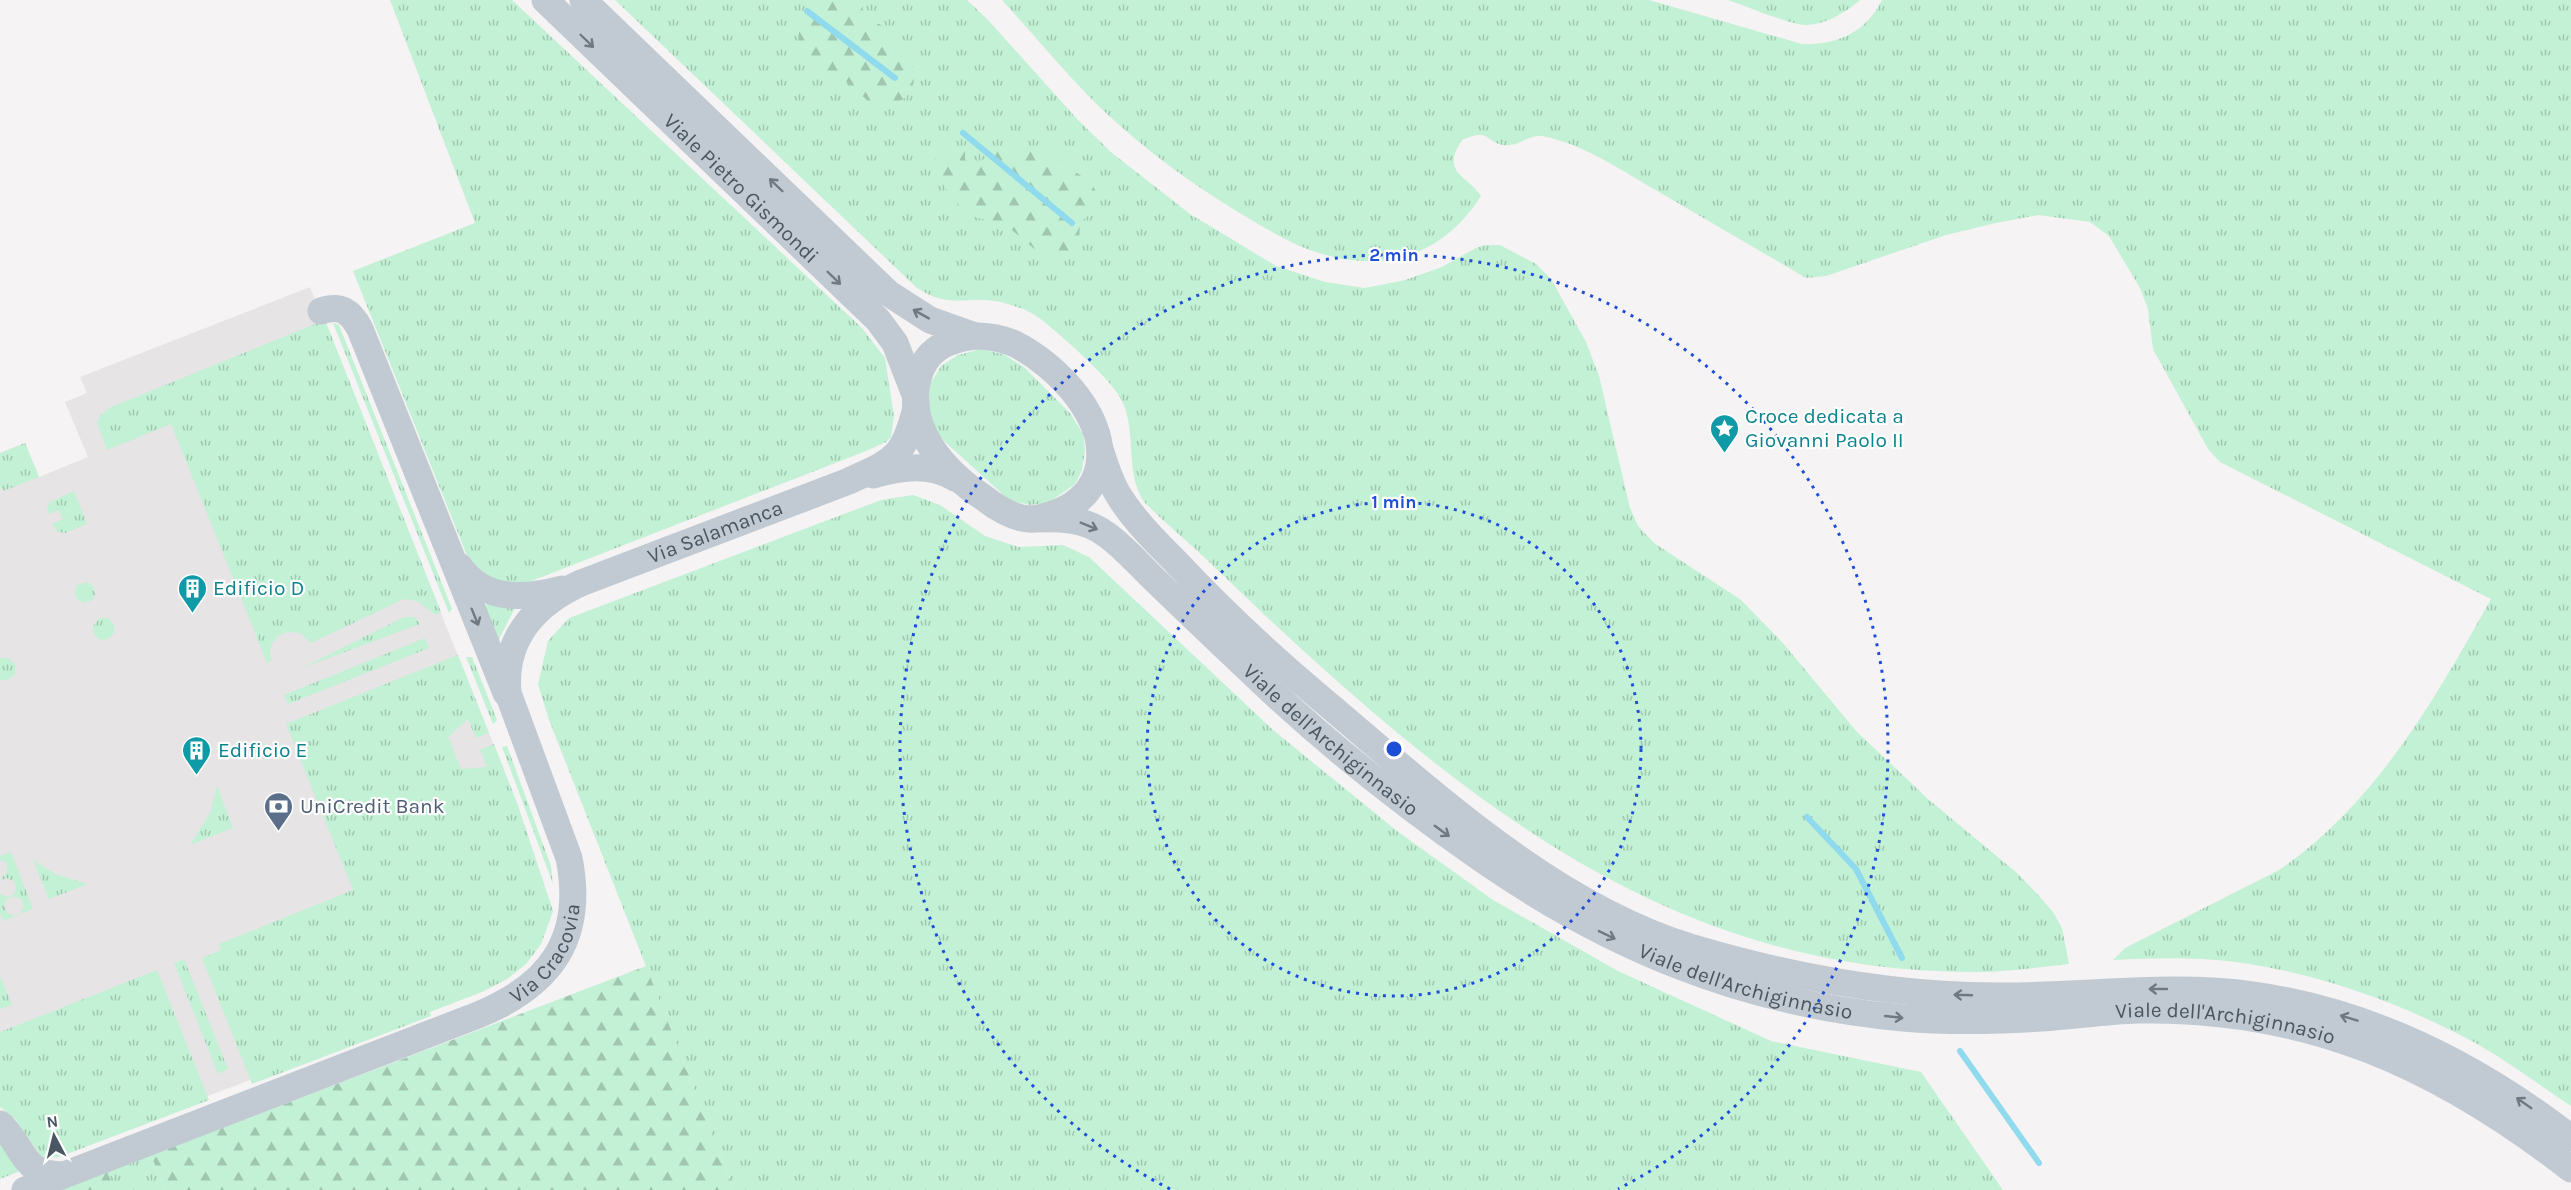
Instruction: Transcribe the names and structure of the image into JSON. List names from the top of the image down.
{
  "streets": {
    "street": [
      "Viale Pietro Gismondi",
      "Via Salamanca",
      "Viale dell'Archiginnasio",
      "Via Cracovia"
    ]
  },
  "crossings": [
    ["Viale Pietro Gismondi", "Viale dell'Archiginnasio"],
    ["Via Salamanca", "Via Cracovia"]
  ],
  "places": {
    "place": ["Croce dedicata a Giovanni Paolo II"],
    "building": ["Edificio D", "Edificio E"],
    "bank": ["UniCredit Bank"]
  },
  "north": "top",
  "rings": ["2 min", "1 min"]
}
